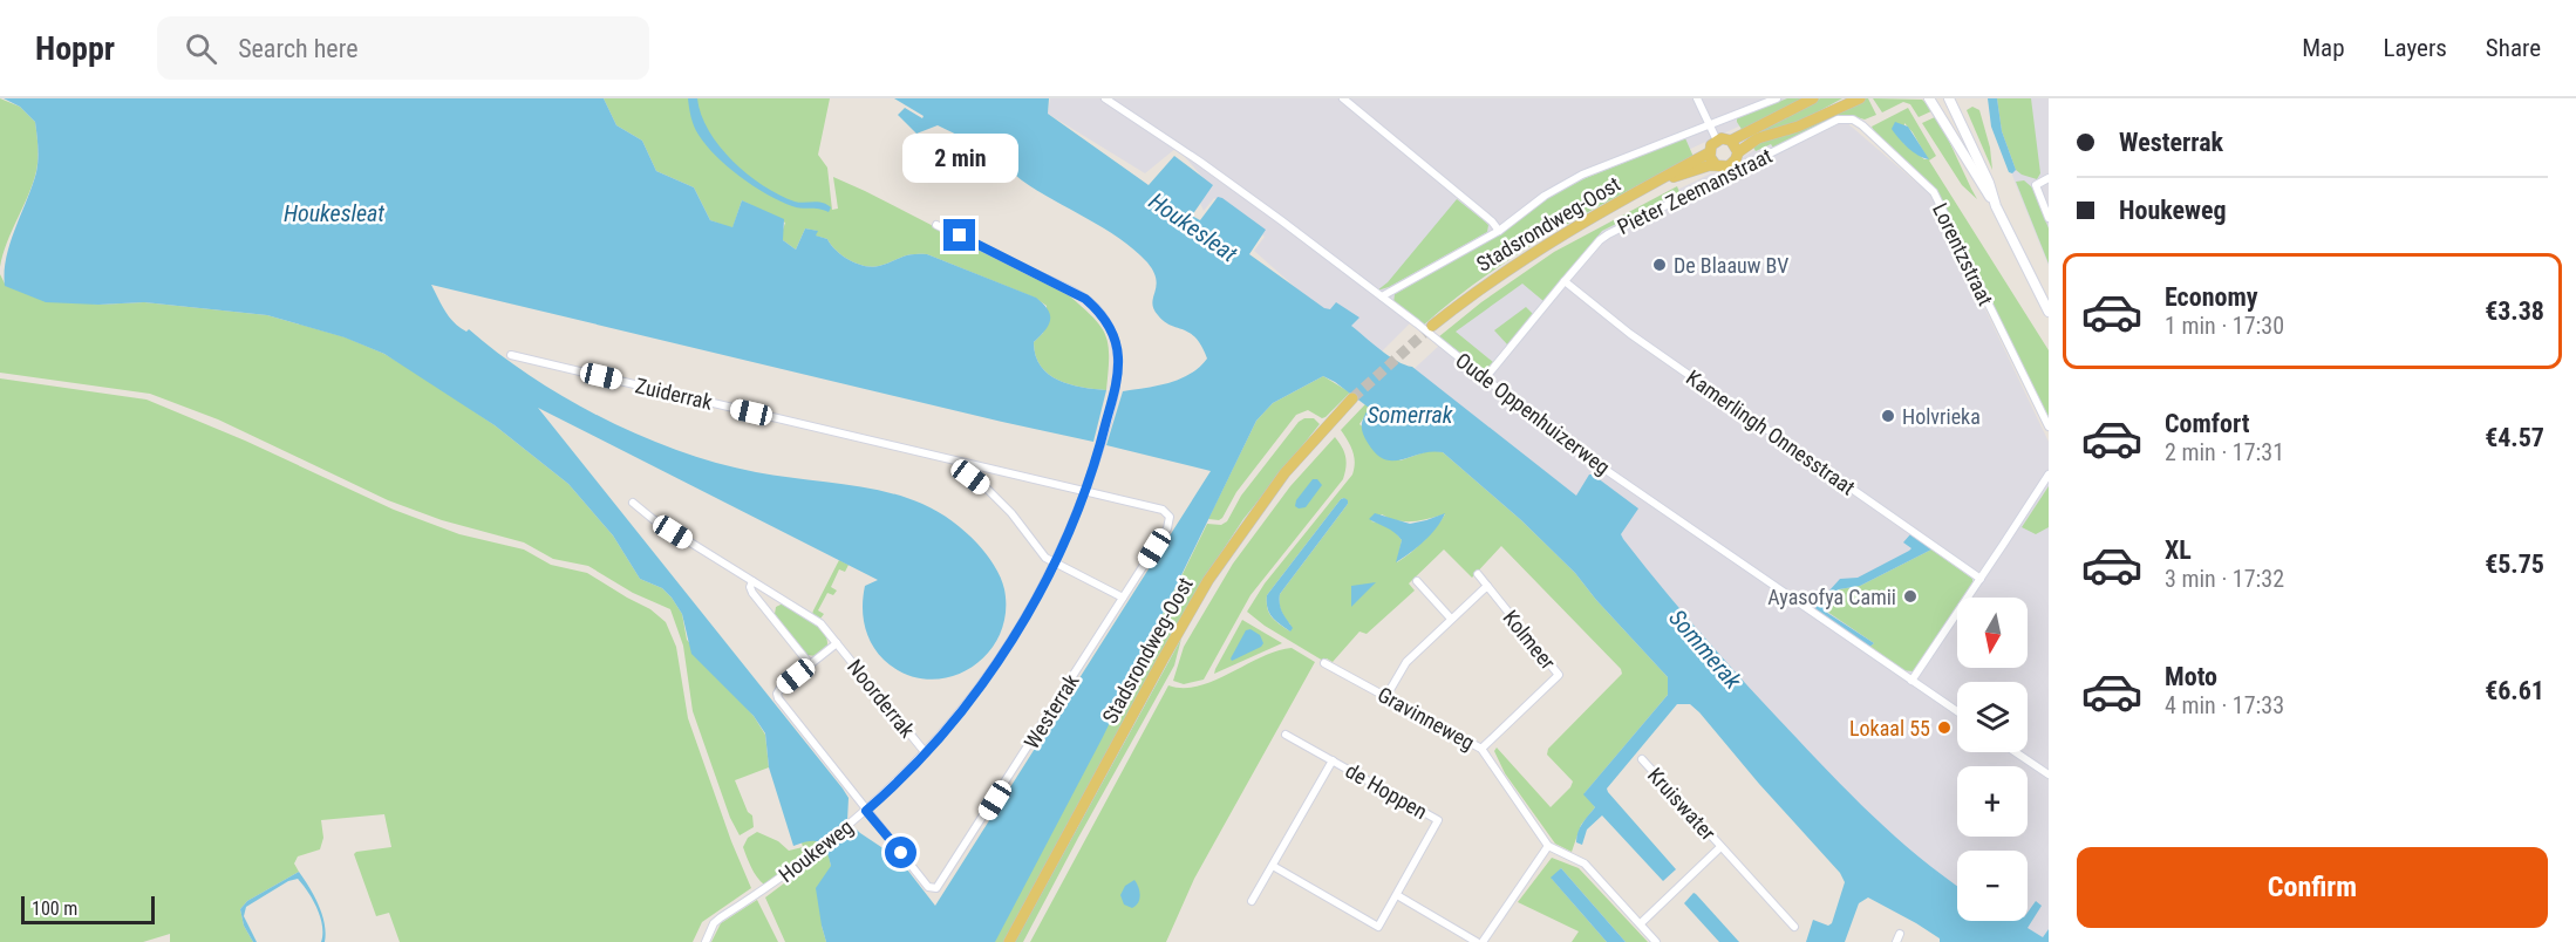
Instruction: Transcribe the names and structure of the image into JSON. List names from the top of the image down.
{
  "streets": {
    "main road": ["Stadsrondweg-Oost"],
    "street": [
      "Pieter Zeemanstraat",
      "Lorentzstraat",
      "Zuiderrak",
      "Oude Oppenhuizerweg",
      "Kamerlingh Onnesstraat",
      "Kolmeer",
      "Noorderrak",
      "Westerrak",
      "Gravinneweg",
      "de Hoppen",
      "Kruiswater",
      "Houkeweg"
    ]
  },
  "crossings": [
    ["Pieter Zeemanstraat", "Lorentzstraat"],
    ["Pieter Zeemanstraat", "Oude Oppenhuizerweg"],
    ["Pieter Zeemanstraat", "Kamerlingh Onnesstraat"],
    ["Zuiderrak", "Westerrak"],
    ["Zuiderrak", "Houkeweg"],
    ["Kolmeer", "Gravinneweg"],
    ["Noorderrak", "Westerrak"],
    ["Noorderrak", "Houkeweg"],
    ["Westerrak", "Houkeweg"],
    ["Gravinneweg", "Kruiswater"]
  ],
  "water": ["Houkesleat", "Somerrak", "Sommerak"],
  "places": [
    "De Blaauw BV",
    "Holvrieka",
    "Ayasofya Camii",
    "Lokaal 55"
  ],
  "scale_bar": "100 m",
  "north": "bottom",
  "page": {
    "header": "Hoppr",
    "search": "Search here",
    "nav": ["Map", "Layers", "Share"],
    "banner": ["Westerrak", "Houkeweg"],
    "bubble": "2 min",
    "list": [
      {
        "name": "Economy",
        "note": "1 min · 17:30",
        "value": "€3.38"
      },
      {
        "name": "Comfort",
        "note": "2 min · 17:31",
        "value": "€4.57"
      },
      {
        "name": "XL",
        "note": "3 min · 17:32",
        "value": "€5.75"
      },
      {
        "name": "Moto",
        "note": "4 min · 17:33",
        "value": "€6.61"
      }
    ],
    "map_buttons": ["+", "−"],
    "buttons": "Confirm",
    "scale": "100 m"
  }
}
